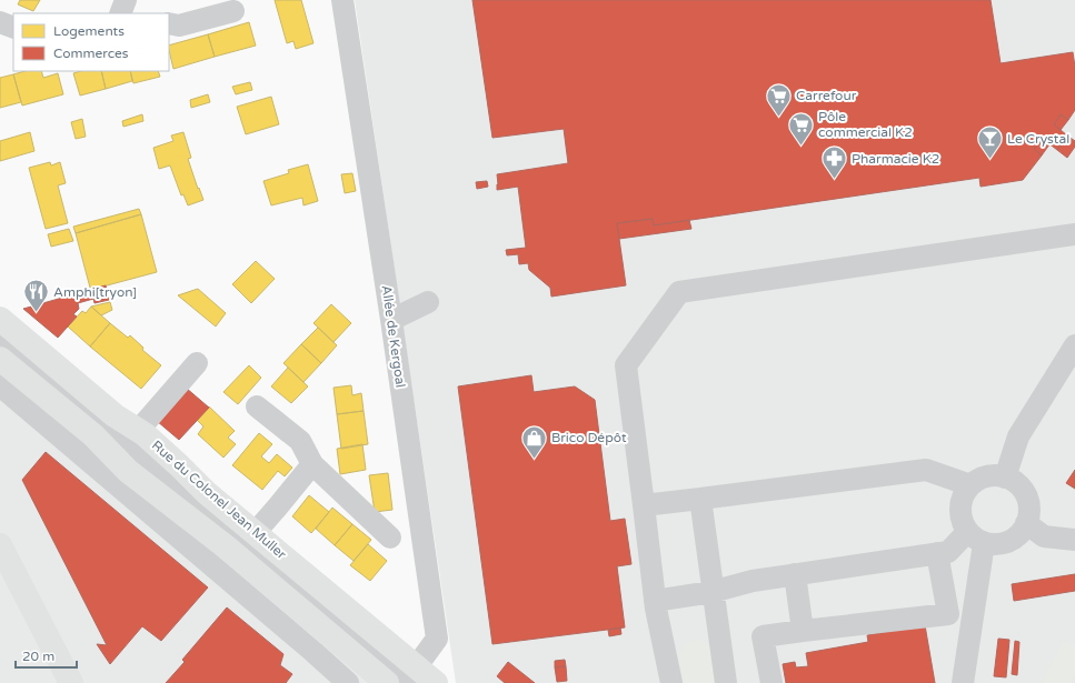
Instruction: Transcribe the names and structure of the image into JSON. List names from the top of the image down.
{
  "streets": {
    "main road": ["Rue du Colonel Jean Muller"],
    "street": ["Allée de Kergoal"]
  },
  "crossings": [
    ["Allée de Kergoal", "Rue du Colonel Jean Muller"]
  ],
  "places": {
    "supermarket": ["Carrefour", "Pôle commercial K2"],
    "bar": ["Le Crystal"],
    "pharmacy": ["Pharmacie K2"],
    "restaurant": ["Amphi[tryon]"],
    "shop": ["Brico Dépôt"]
  },
  "legend": ["Logements", "Commerces"],
  "scale_bar": "20 m"
}
